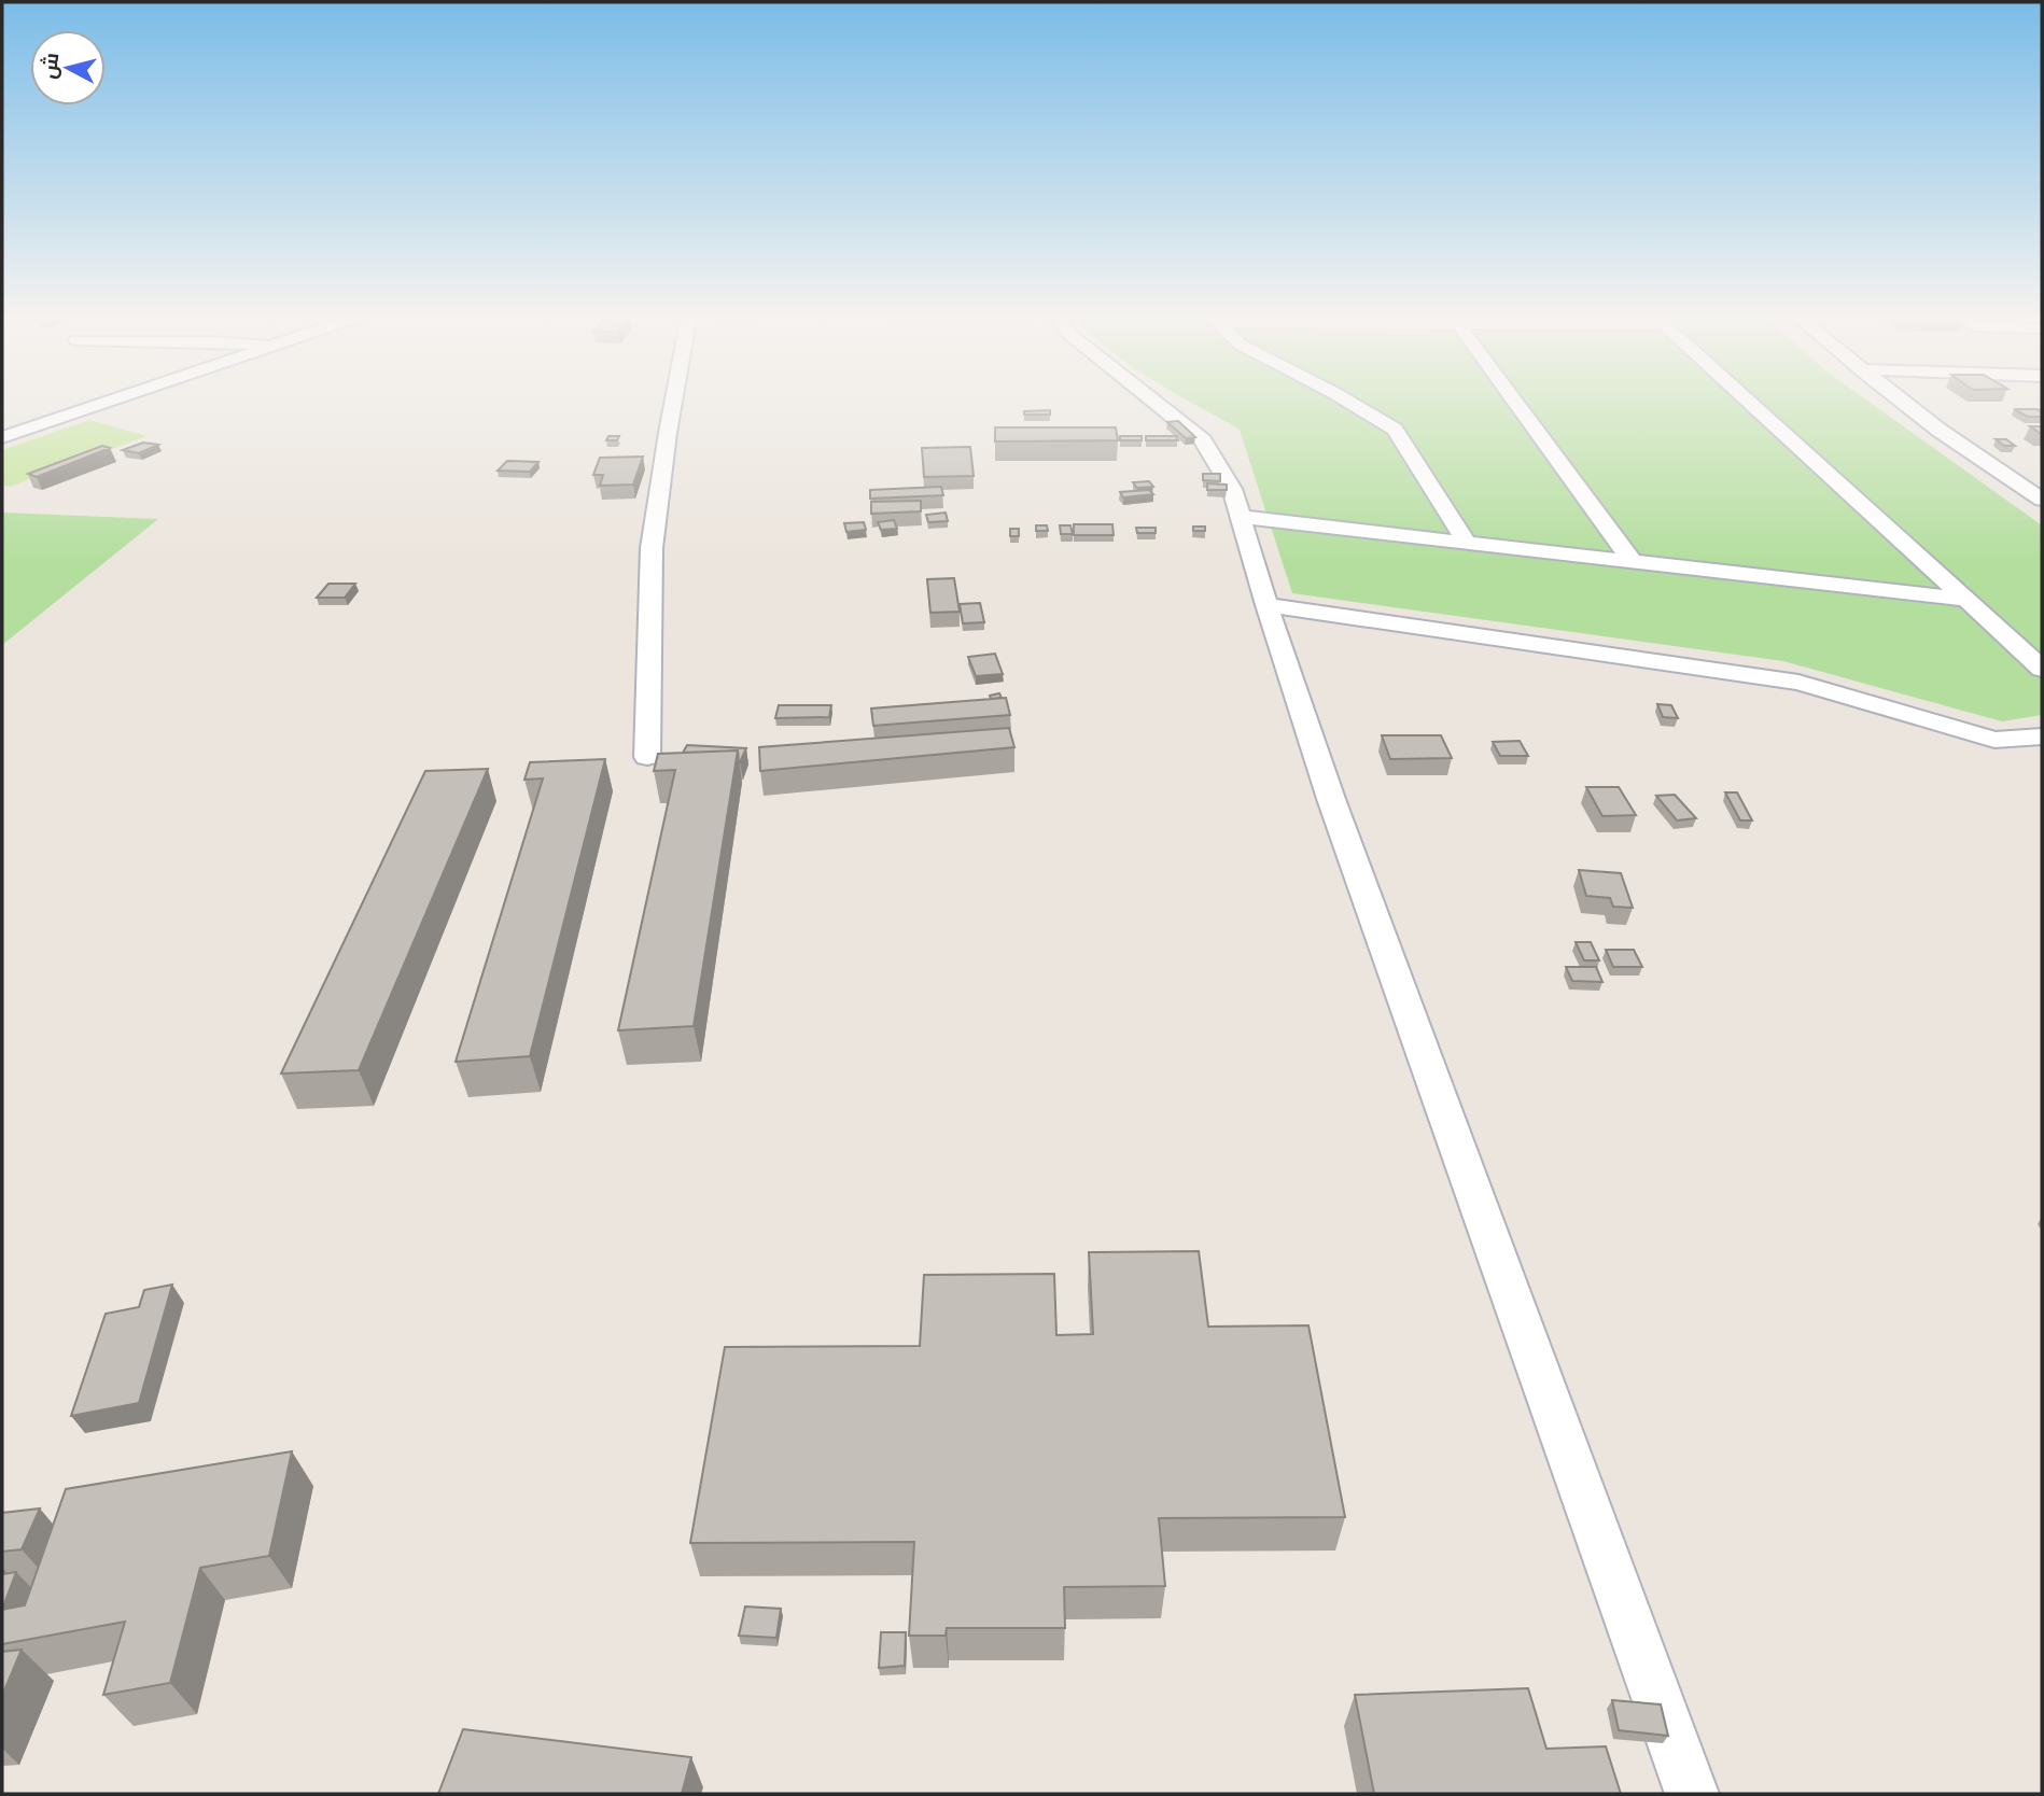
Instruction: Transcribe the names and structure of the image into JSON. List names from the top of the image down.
{
  "north": "left"
}
